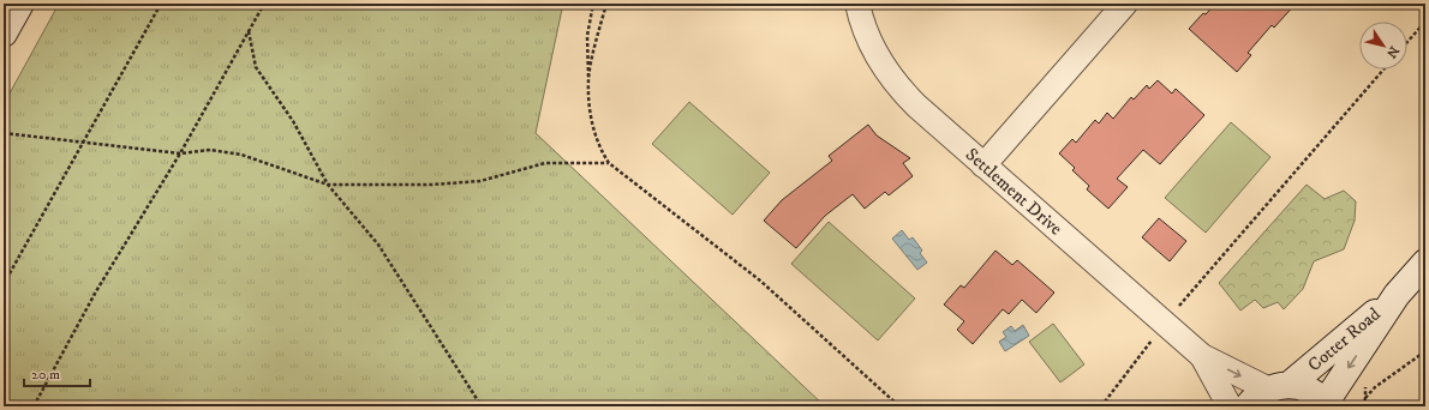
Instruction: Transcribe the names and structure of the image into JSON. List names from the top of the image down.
{
  "streets": {
    "main road": ["Cotter Road"],
    "street": ["Settlement Drive"]
  },
  "crossings": [
    ["Settlement Drive", "Cotter Road"]
  ],
  "scale_bar": "20 m",
  "north": "bottom right"
}
